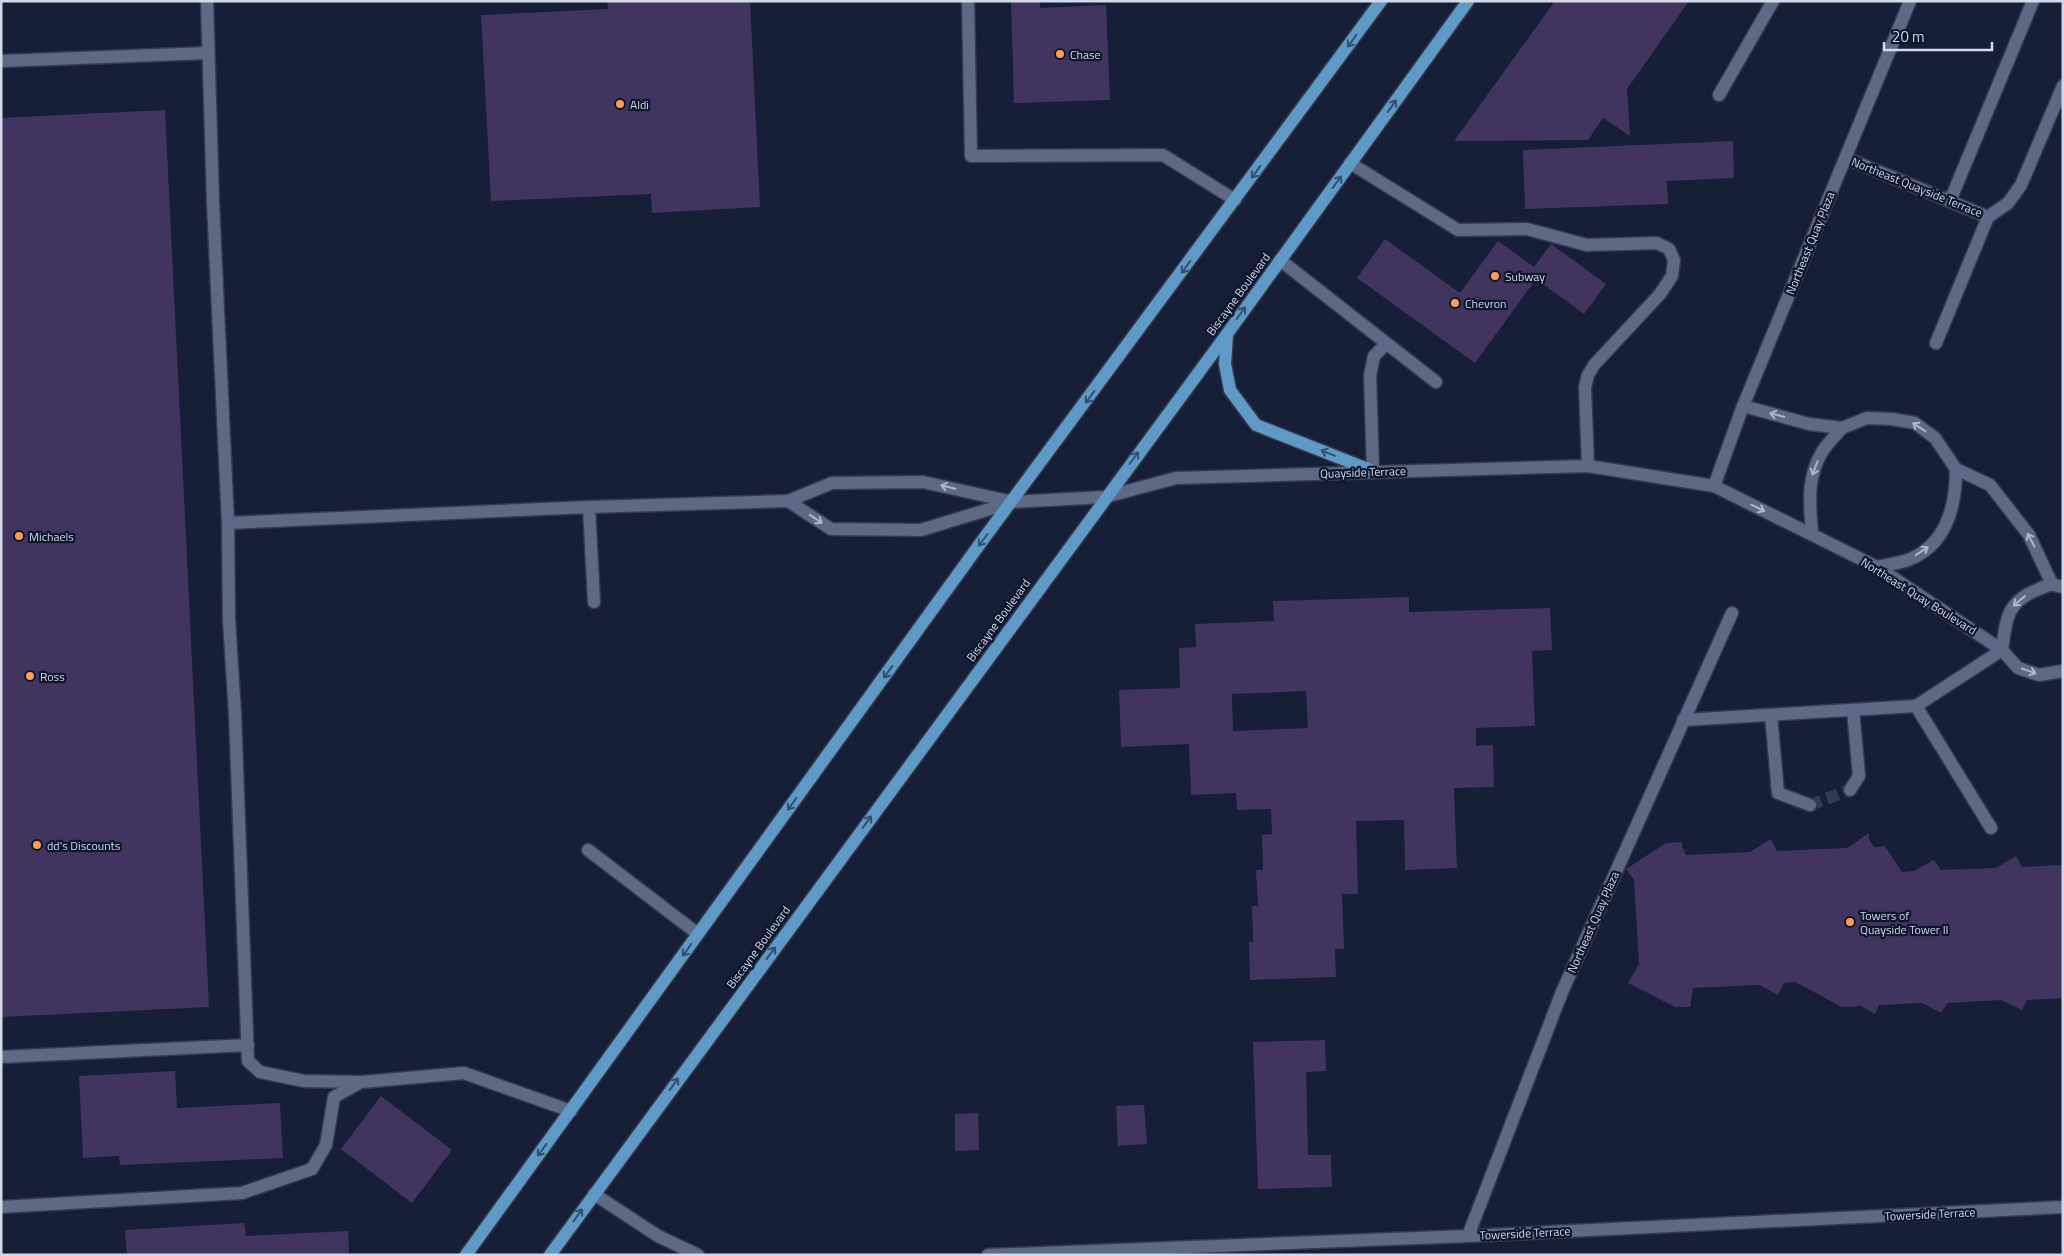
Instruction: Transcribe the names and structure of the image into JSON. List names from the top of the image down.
{
  "streets": {
    "main road": ["Biscayne Boulevard"],
    "street": [
      "Northeast Quayside Terrace",
      "Northeast Quay Plaza",
      "Quayside Terrace",
      "Northeast Quay Boulevard",
      "Towerside Terrace"
    ]
  },
  "crossings": [
    ["Northeast Quayside Terrace", "Northeast Quay Plaza"],
    ["Northeast Quay Plaza", "Quayside Terrace"],
    ["Northeast Quay Plaza", "Northeast Quay Boulevard"],
    ["Northeast Quay Plaza", "Towerside Terrace"],
    ["Biscayne Boulevard", "Quayside Terrace"],
    ["Quayside Terrace", "Northeast Quay Boulevard"]
  ],
  "places": [
    "Chase",
    "Aldi",
    "Subway",
    "Chevron",
    "Michaels",
    "Ross",
    "dd's Discounts",
    "Towers of Quayside Tower II"
  ],
  "scale_bar": "20 m"
}
